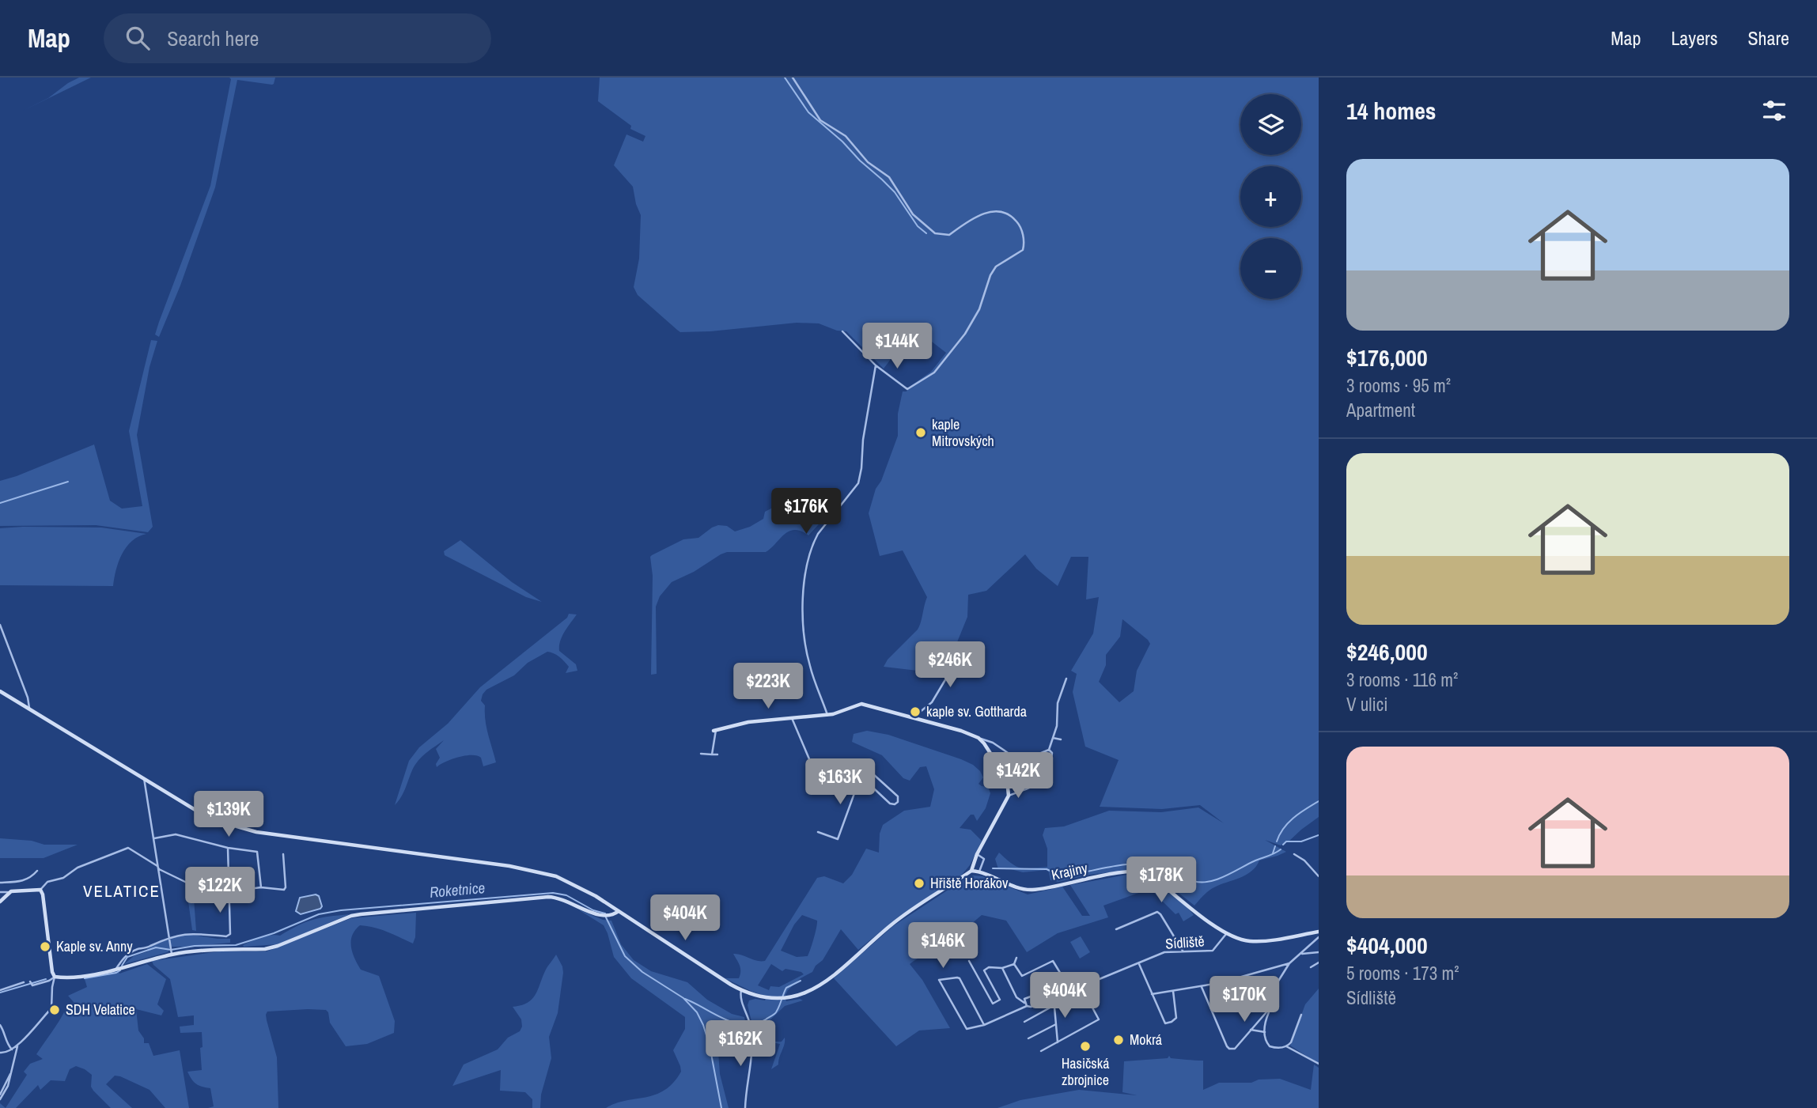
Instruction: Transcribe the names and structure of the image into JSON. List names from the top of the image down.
{
  "streets": {
    "street": ["Krajiny", "Sídliště"]
  },
  "crossings": [
    ["Krajiny", "Sídliště"]
  ],
  "districts": ["VELATICE"],
  "water": ["Roketnice"],
  "places": [
    "kaple Mitrovských",
    "kaple sv. Gottharda",
    "Hřiště Horákov",
    "Kaple sv. Anny",
    "SDH Velatice",
    "Mokrá",
    "Hasičská zbrojnice"
  ],
  "page": {
    "header": "Map",
    "search": "Search here",
    "nav": ["Map", "Layers", "Share"],
    "heading": "14 homes",
    "map_buttons": ["+", "−"],
    "list": [
      {
        "name": "$176,000",
        "note": "3 rooms · 95 m² · Apartment"
      },
      {
        "name": "$246,000",
        "note": "3 rooms · 116 m² · V ulici"
      },
      {
        "name": "$404,000",
        "note": "5 rooms · 173 m² · Sídliště"
      }
    ],
    "price": [
      "$144K",
      "$176K",
      "$246K",
      "$223K",
      "$142K",
      "$163K",
      "$139K",
      "$178K",
      "$122K",
      "$404K",
      "$146K",
      "$404K",
      "$170K",
      "$162K"
    ]
  }
}
